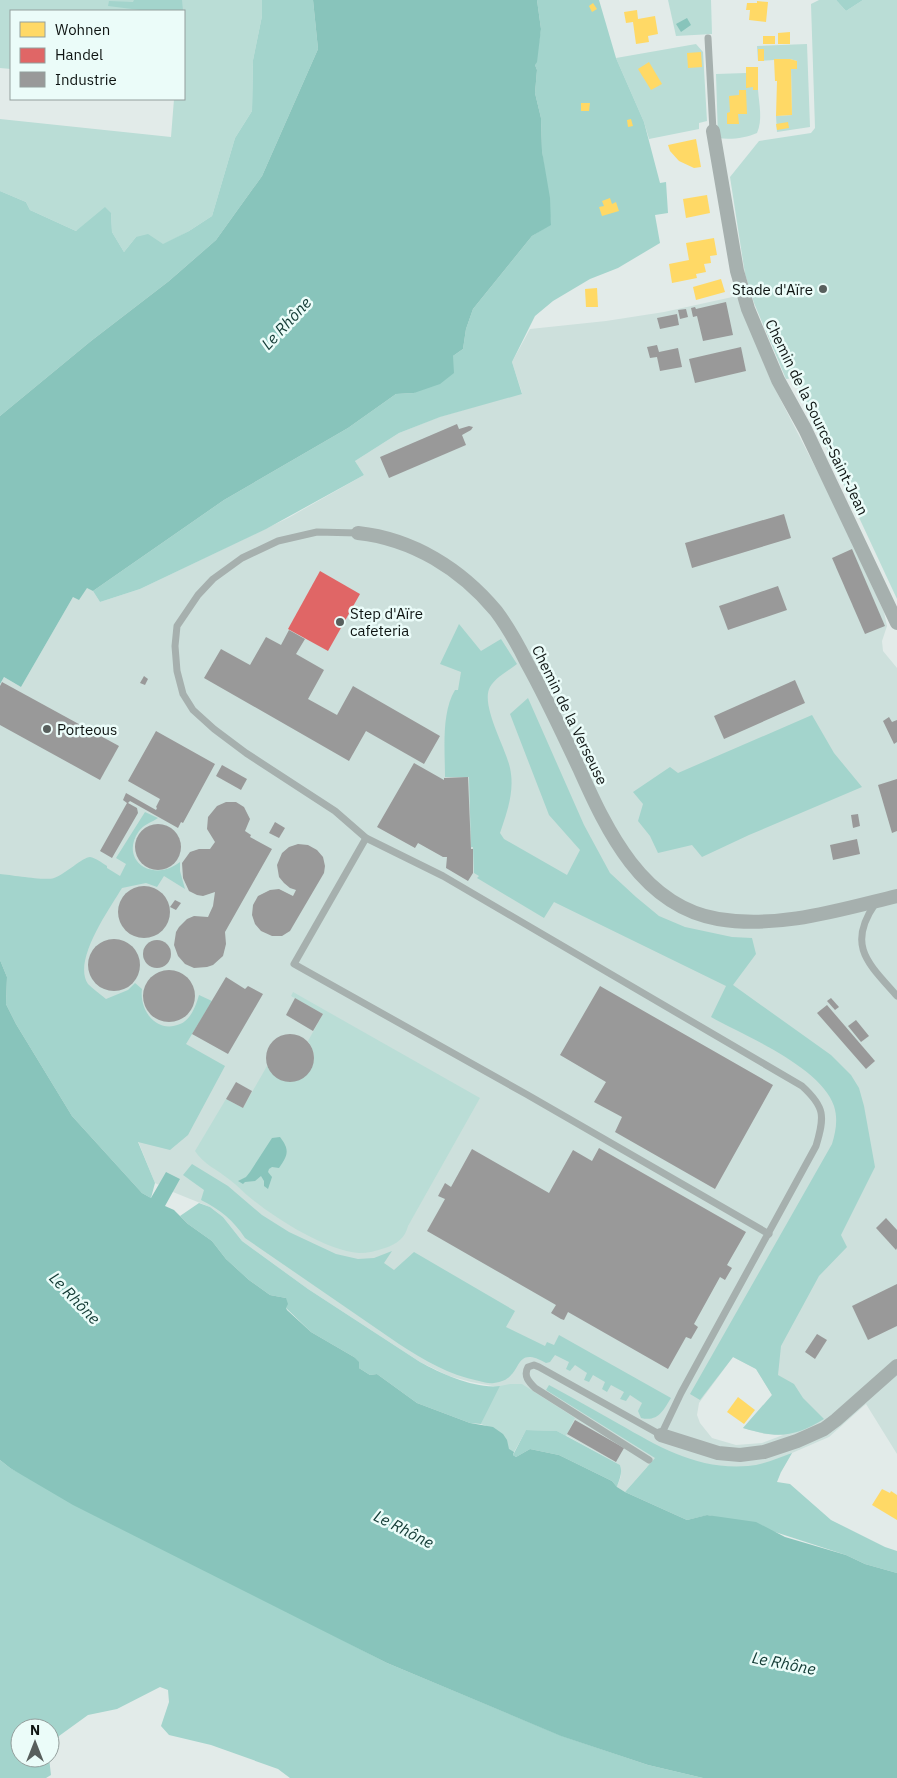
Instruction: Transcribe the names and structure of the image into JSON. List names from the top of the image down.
{
  "streets": {
    "street": ["Chemin de la Source-Saint-Jean", "Chemin de la Verseuse"]
  },
  "water": ["Le Rhône"],
  "places": ["Stade d'Aïre", "Step d'Aïre cafeteria", "Porteous"],
  "legend": ["Wohnen", "Handel", "Industrie"],
  "north": "top"
}
